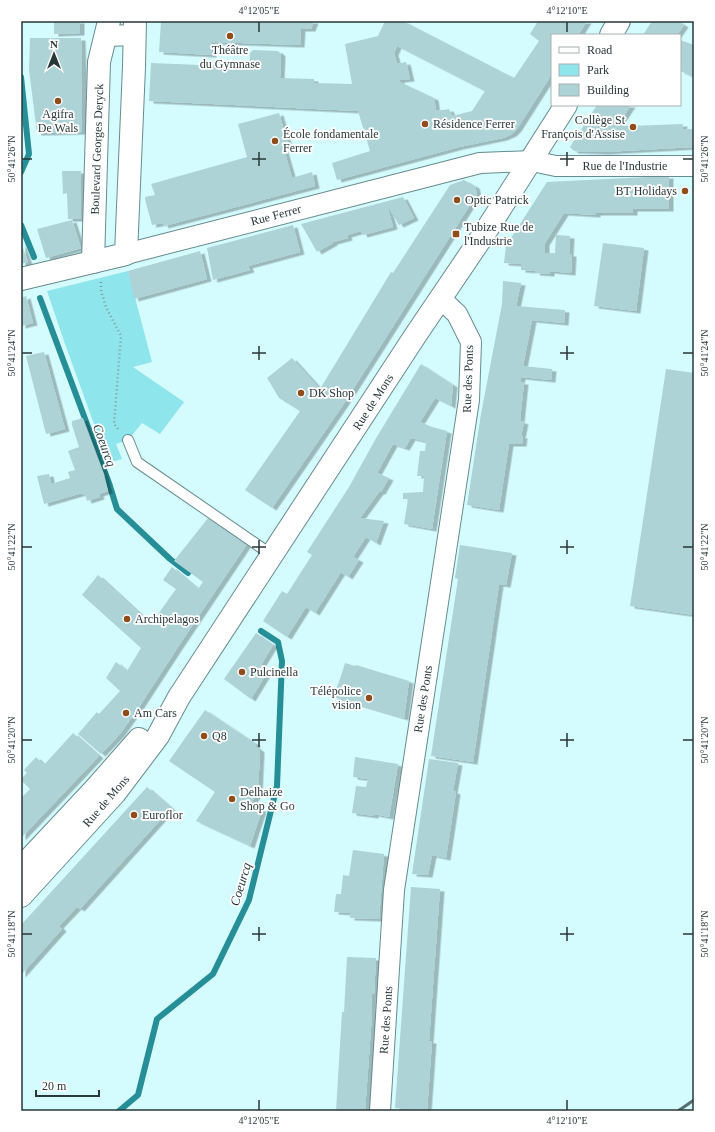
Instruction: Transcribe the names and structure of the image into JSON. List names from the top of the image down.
{
  "streets": {
    "main road": ["Boulevard Georges Deryck", "Rue Ferrer", "Rue de Mons"],
    "street": ["Rue de l'Industrie", "Rue des Ponts"]
  },
  "crossings": [
    ["Boulevard Georges Deryck", "Rue Ferrer"],
    ["Rue de l'Industrie", "Rue Ferrer"],
    ["Rue de l'Industrie", "Rue de Mons"],
    ["Rue Ferrer", "Rue de Mons"],
    ["Rue des Ponts", "Rue de Mons"]
  ],
  "water": ["Coeurcq"],
  "places": {
    "other": [
      "Théâtre du Gymnase",
      "Agifra De Wals",
      "Résidence Ferrer",
      "Collège St François d'Assise",
      "École fondamentale Ferrer",
      "BT Holidays",
      "Optic Patrick",
      "DK Shop",
      "Archipelagos",
      "Pulcinella",
      "Télépolice vision",
      "Am Cars",
      "Q8",
      "Delhaize Shop & Go",
      "Euroflor"
    ],
    "transit": ["Tubize Rue de l'Industrie"]
  },
  "legend": ["Road", "Park", "Building"],
  "scale_bar": "20 m",
  "north": "top",
  "coordinates": [
    "4°12'05\"E",
    "4°12'10\"E",
    "50°41'26\"N",
    "50°41'24\"N",
    "50°41'22\"N",
    "50°41'20\"N",
    "50°41'18\"N"
  ]
}
